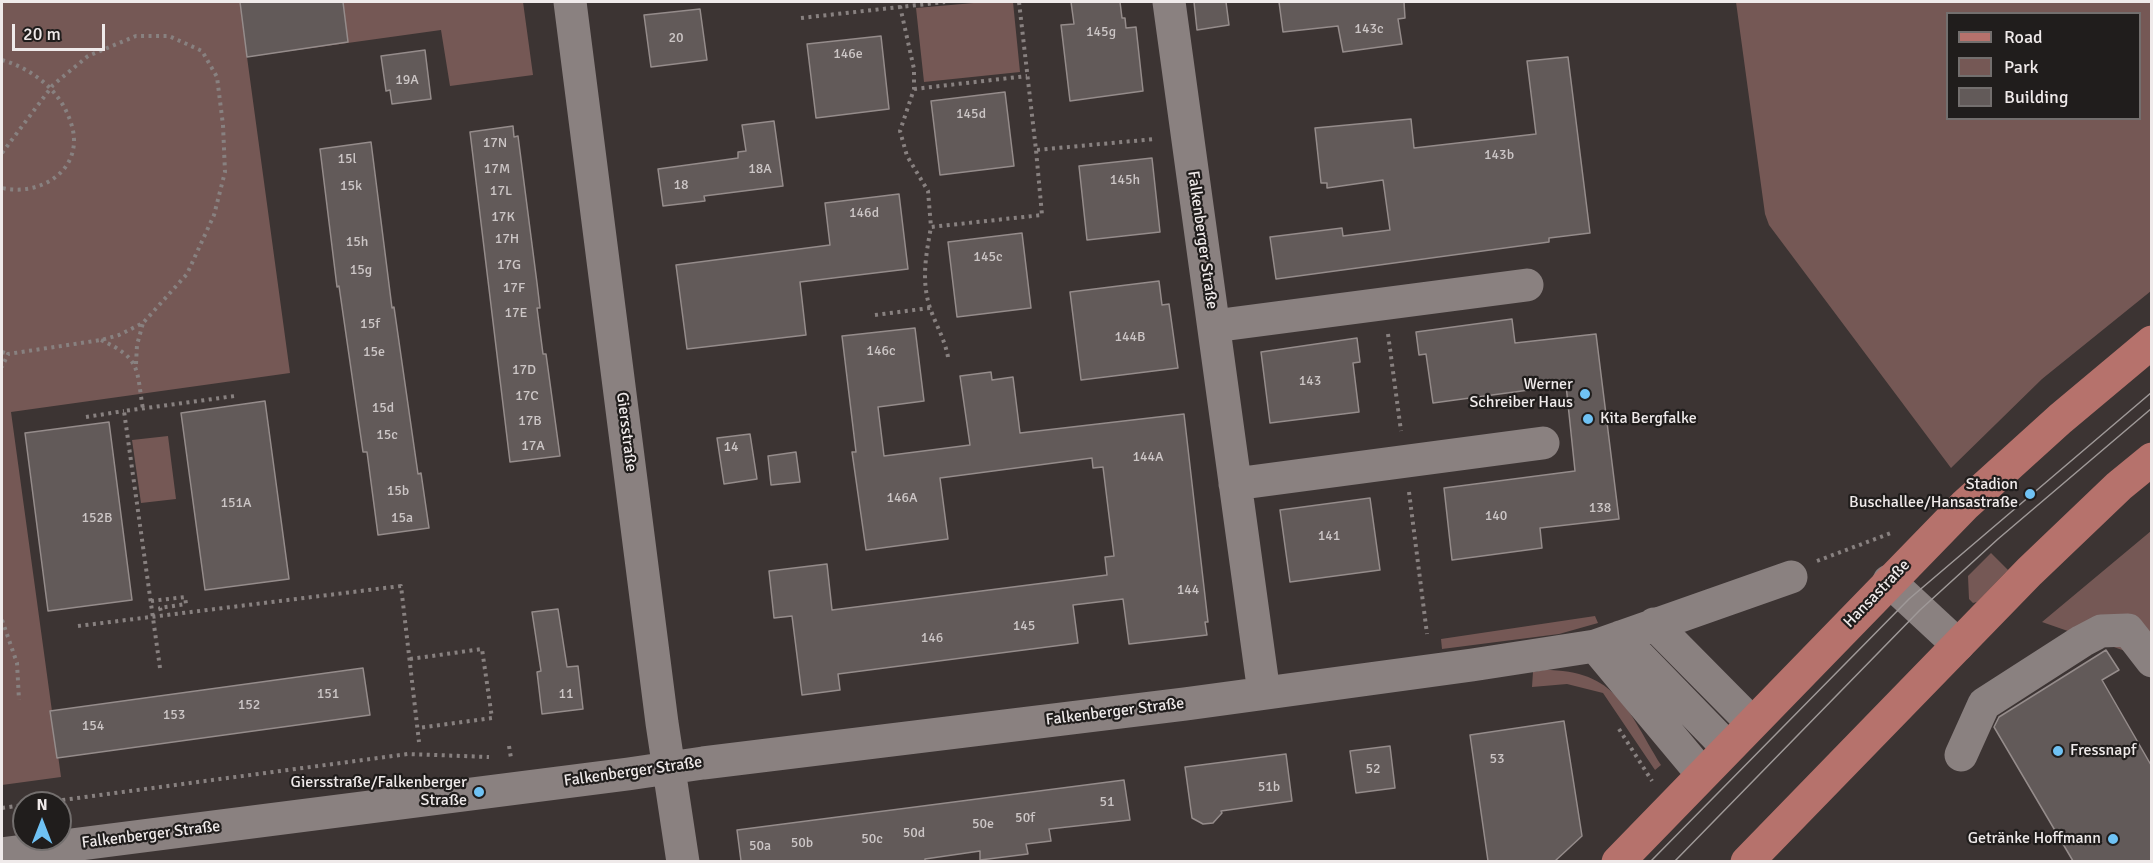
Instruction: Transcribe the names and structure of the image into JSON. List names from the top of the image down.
{
  "streets": {
    "main road": ["Hansastraße"],
    "street": ["Falkenberger Straße", "Giersstraße"]
  },
  "crossings": [
    ["Falkenberger Straße", "Giersstraße"]
  ],
  "places": [
    "Werner Schreiber Haus",
    "Kita Bergfalke",
    "Stadion Buschallee/Hansastraße",
    "Fressnapf",
    "Giersstraße/Falkenberger Straße",
    "Getränke Hoffmann"
  ],
  "house_numbers": [
    "143c",
    "145g",
    "20",
    "146e",
    "19A",
    "145d",
    "17N",
    "143b",
    "15l",
    "17M",
    "18A",
    "145h",
    "18",
    "15k",
    "17L",
    "146d",
    "17K",
    "17H",
    "15h",
    "145c",
    "17G",
    "15g",
    "17F",
    "17E",
    "15f",
    "144B",
    "146c",
    "15e",
    "17D",
    "143",
    "17C",
    "15d",
    "17B",
    "15c",
    "17A",
    "14",
    "144A",
    "15b",
    "146A",
    "151A",
    "138",
    "140",
    "152B",
    "15a",
    "141",
    "144",
    "145",
    "146",
    "151",
    "11",
    "152",
    "153",
    "154",
    "53",
    "52",
    "51b",
    "51",
    "50f",
    "50e",
    "50d",
    "50c",
    "50b",
    "50a"
  ],
  "legend": ["Road", "Park", "Building"],
  "scale_bar": "20 m",
  "north": "top"
}
